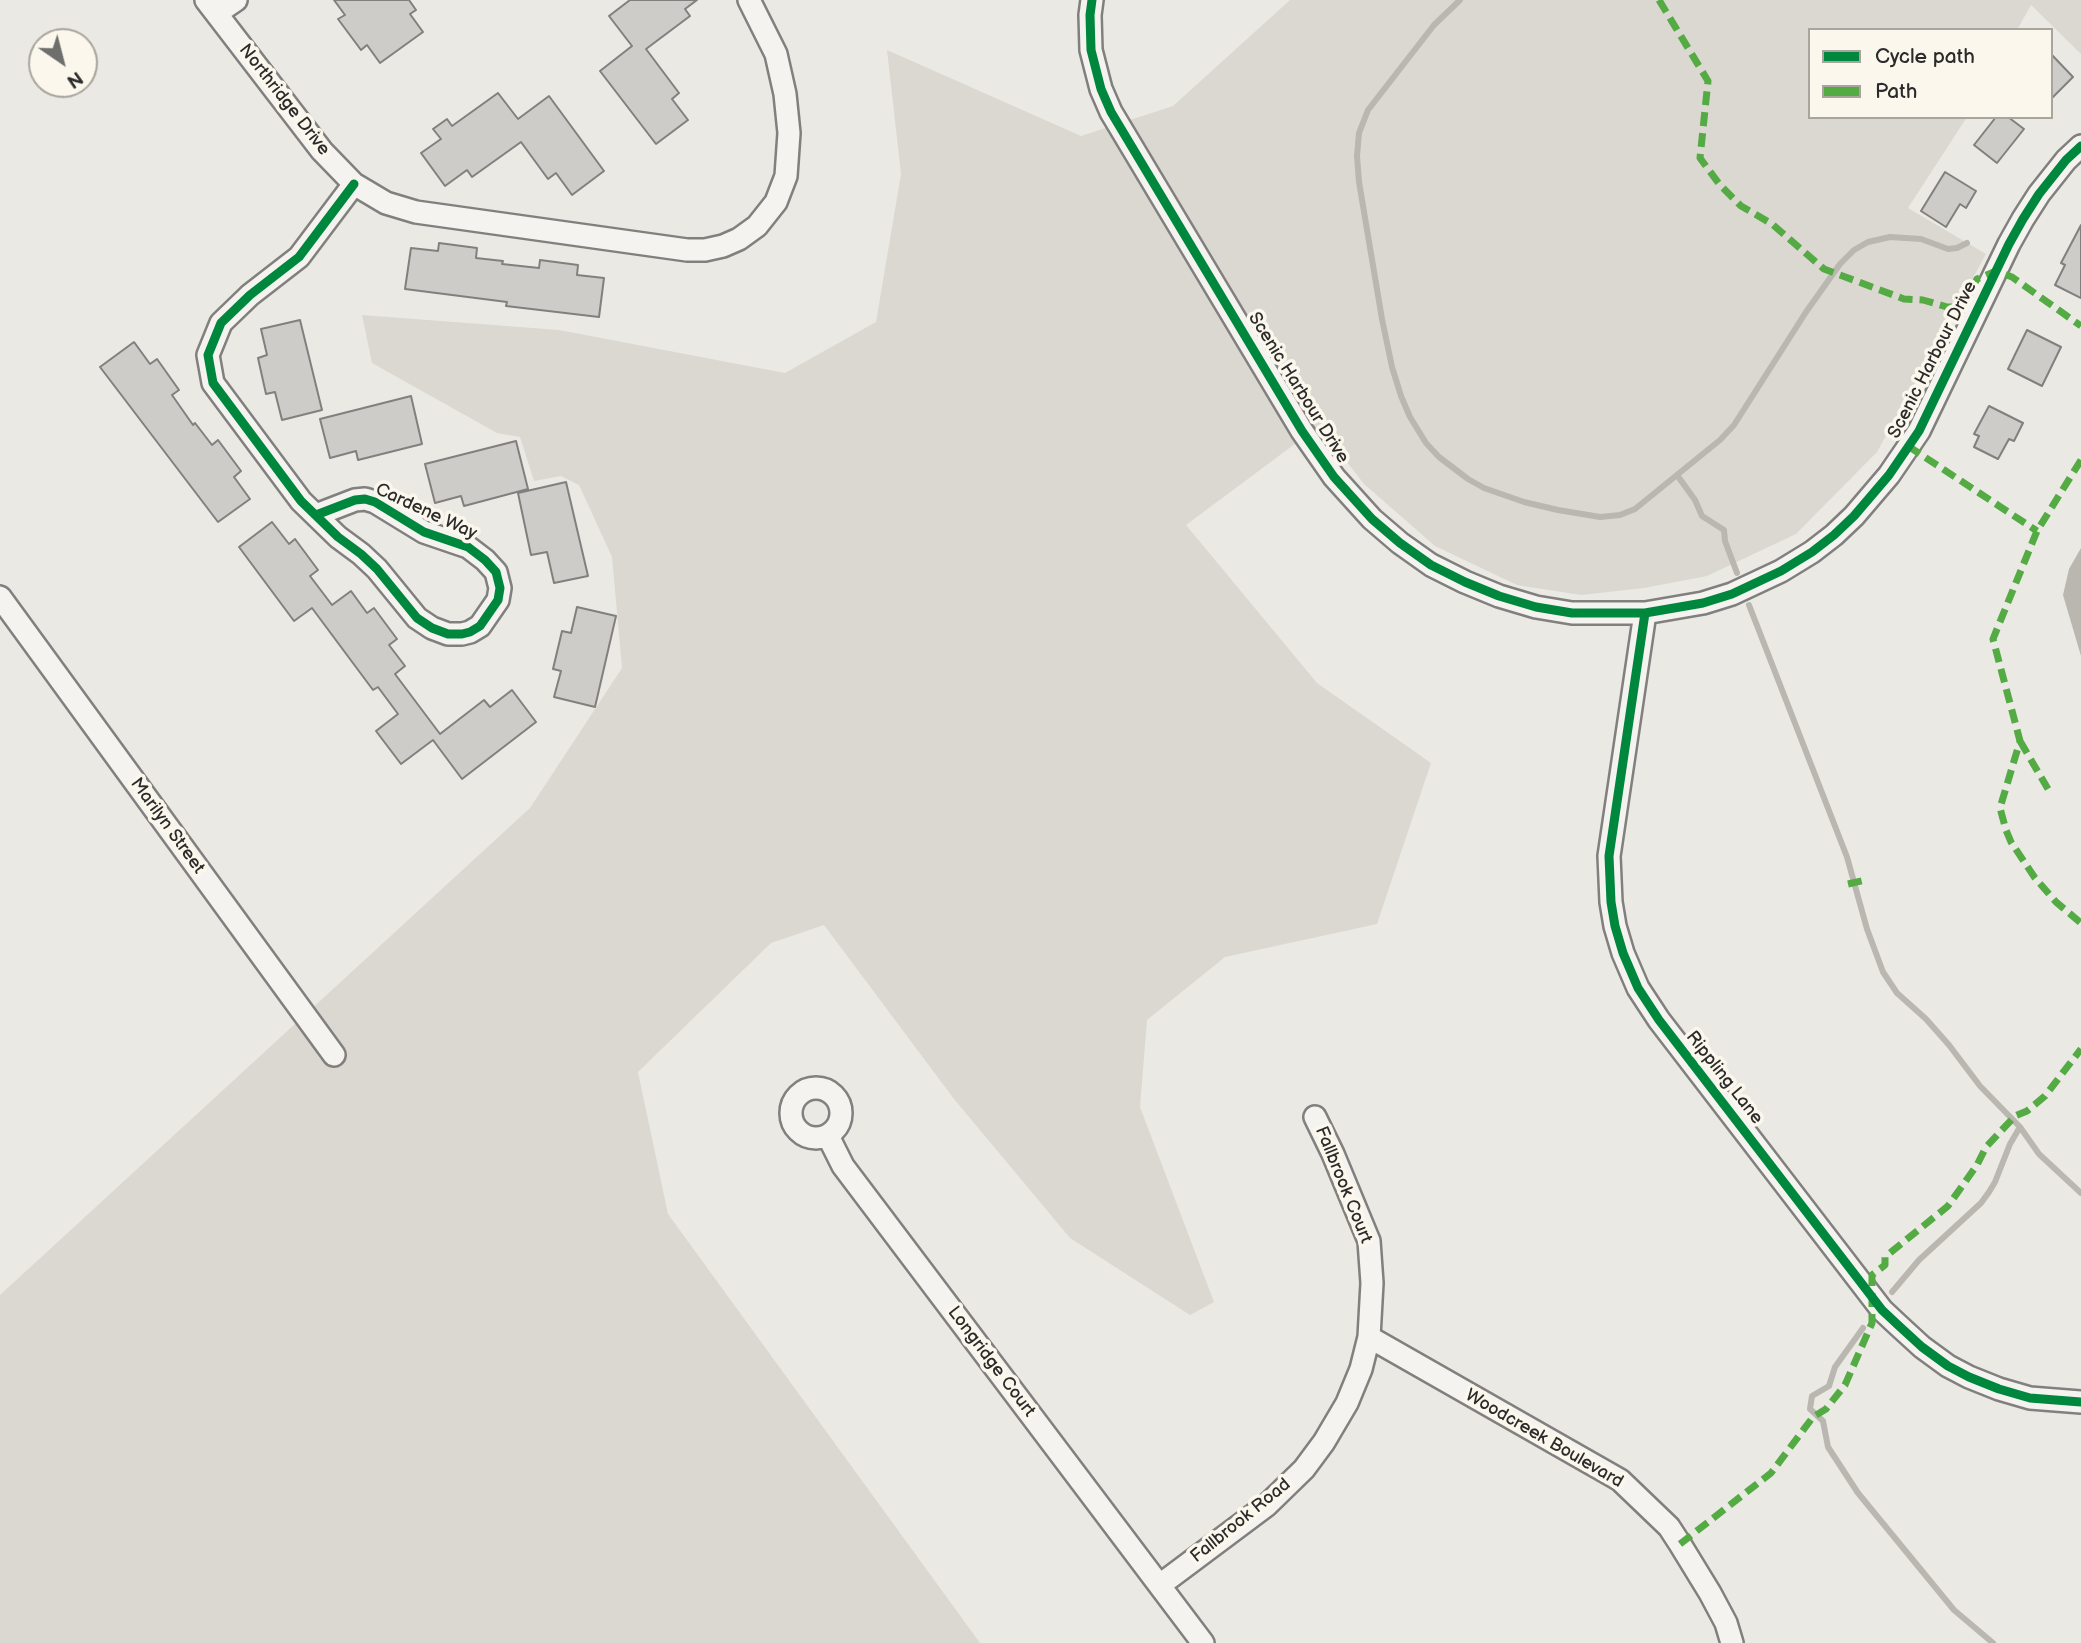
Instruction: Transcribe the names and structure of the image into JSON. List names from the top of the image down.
{
  "streets": {
    "street": [
      "Northridge Drive",
      "Scenic Harbour Drive",
      "Cardene Way",
      "Marilyn Street",
      "Rippling Lane",
      "Fallbrook Court",
      "Longridge Court",
      "Woodcreek Boulevard",
      "Fallbrook Road"
    ]
  },
  "crossings": [
    ["Northridge Drive", "Cardene Way"],
    ["Scenic Harbour Drive", "Rippling Lane"],
    ["Fallbrook Court", "Woodcreek Boulevard"],
    ["Fallbrook Court", "Fallbrook Road"],
    ["Longridge Court", "Fallbrook Road"],
    ["Woodcreek Boulevard", "Fallbrook Road"]
  ],
  "legend": ["Cycle path", "Path"],
  "north": "bottom right"
}
